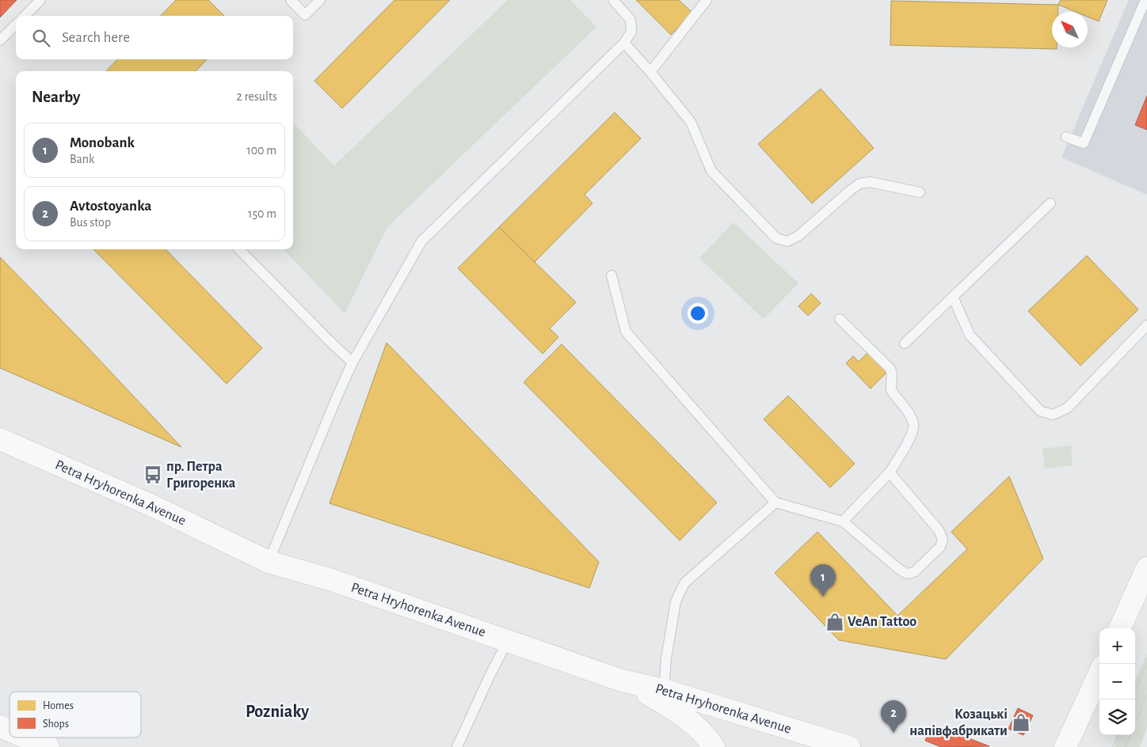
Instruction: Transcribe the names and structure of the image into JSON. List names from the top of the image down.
{
  "streets": {
    "main road": ["Petra Hryhorenka Avenue"]
  },
  "districts": ["Pozniaky"],
  "places": {
    "bus stop": ["пр. Петра Григоренка"],
    "shop": ["VeAn Tattoo", "Козацькі напівфабрикати"]
  },
  "legend": ["Homes", "Shops"],
  "north": "top left",
  "page": {
    "search": "Search here",
    "heading": ["Nearby", "2 results"],
    "list": [
      {
        "mark": "1",
        "name": "Monobank",
        "note": "Bank",
        "value": "100 m"
      },
      {
        "mark": "2",
        "name": "Avtostoyanka",
        "note": "Bus stop",
        "value": "150 m"
      }
    ],
    "pins": ["1", "2"],
    "map_buttons": ["+", "−"]
  }
}
